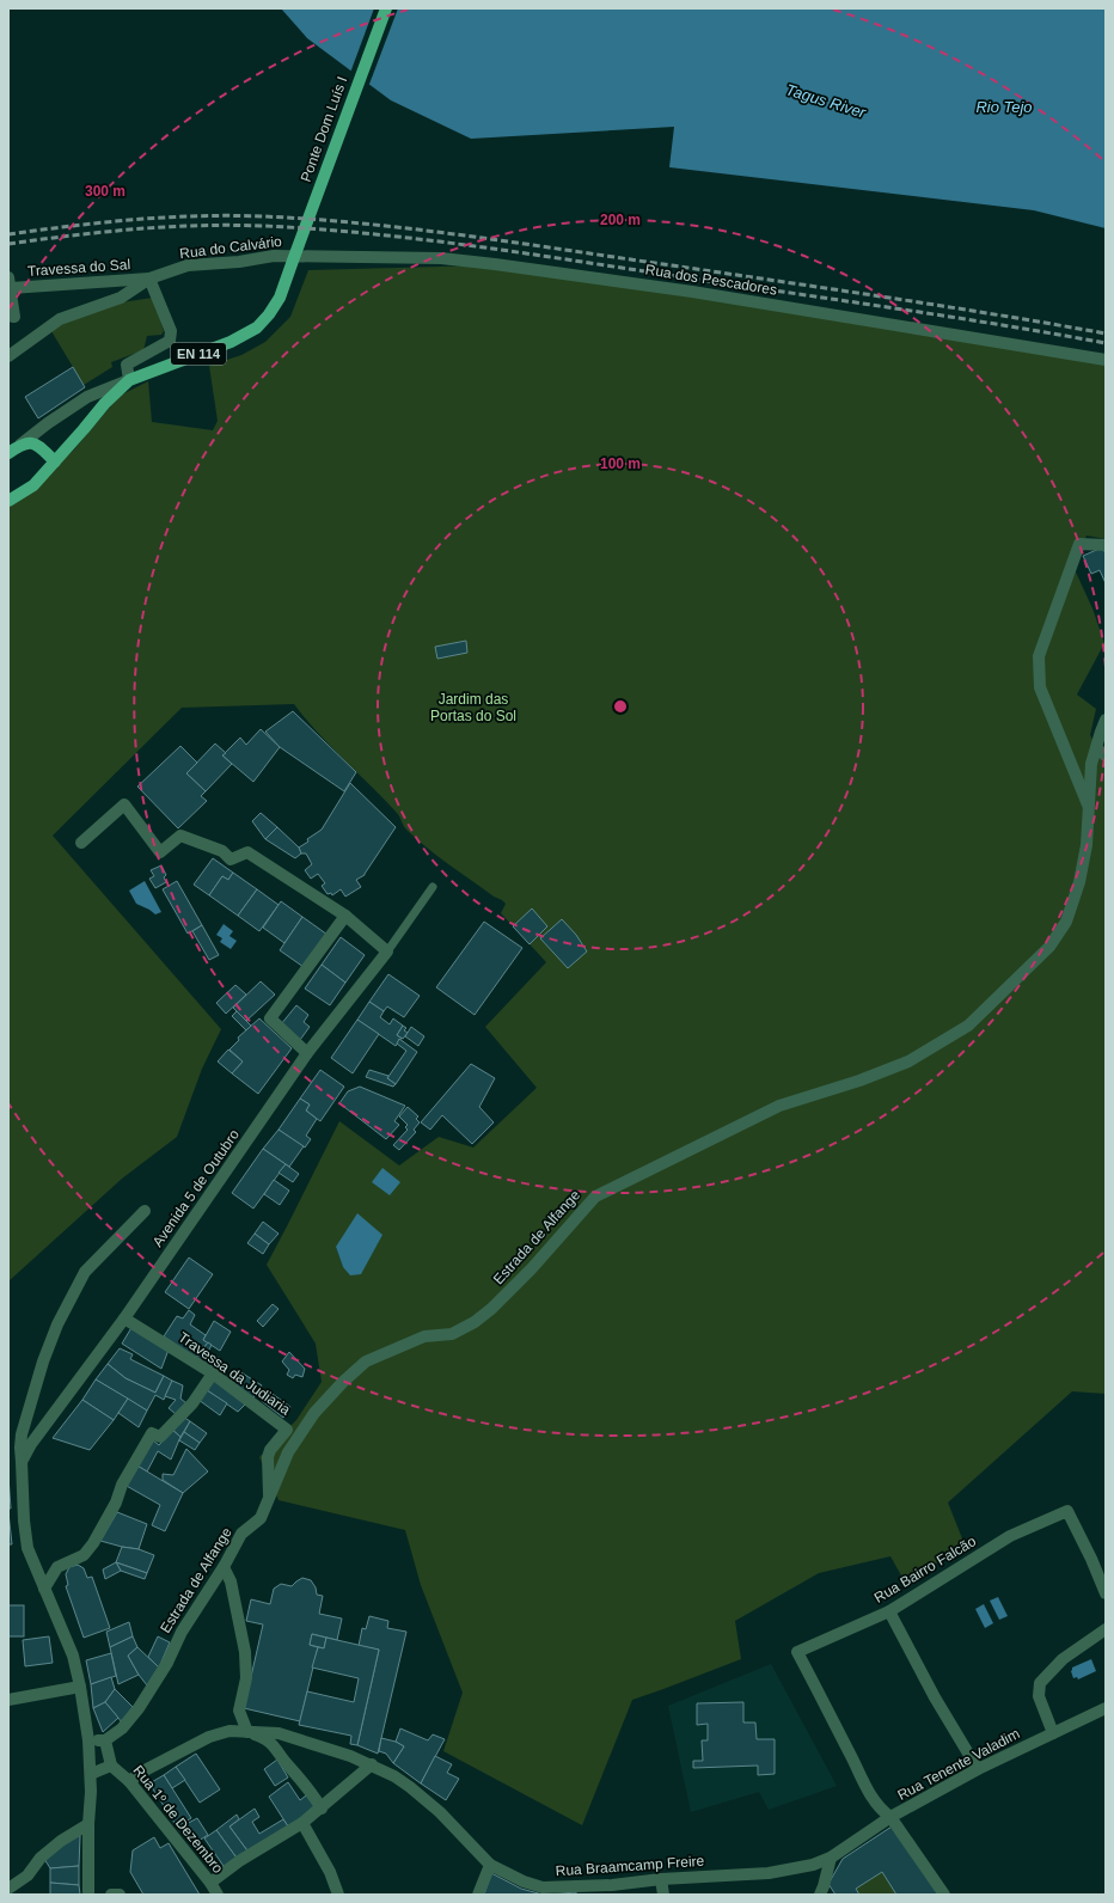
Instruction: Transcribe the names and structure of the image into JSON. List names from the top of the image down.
{
  "streets": {
    "main road": ["Ponte Dom Luís I", "EN 114"],
    "street": [
      "Rua do Calvário",
      "Travessa do Sal",
      "Rua dos Pescadores",
      "Avenida 5 de Outubro",
      "Estrada de Alfange",
      "Travessa da Judiaria",
      "Rua Bairro Falcão",
      "Rua Tenente Valadim",
      "Rua 1º de Dezembro",
      "Rua Braamcamp Freire"
    ]
  },
  "crossings": [
    ["Ponte Dom Luís I", "EN 114"],
    ["Rua do Calvário", "Travessa do Sal"],
    ["Rua do Calvário", "Rua dos Pescadores"],
    ["Avenida 5 de Outubro", "Travessa da Judiaria"],
    ["Estrada de Alfange", "Travessa da Judiaria"],
    ["Rua Bairro Falcão", "Rua Tenente Valadim"],
    ["Rua Tenente Valadim", "Rua Braamcamp Freire"],
    ["Rua 1º de Dezembro", "Rua Braamcamp Freire"]
  ],
  "water": ["Tagus River", "Rio Tejo"],
  "parks": ["Jardim das Portas do Sol"],
  "rings": ["300 m", "200 m", "100 m"]
}
